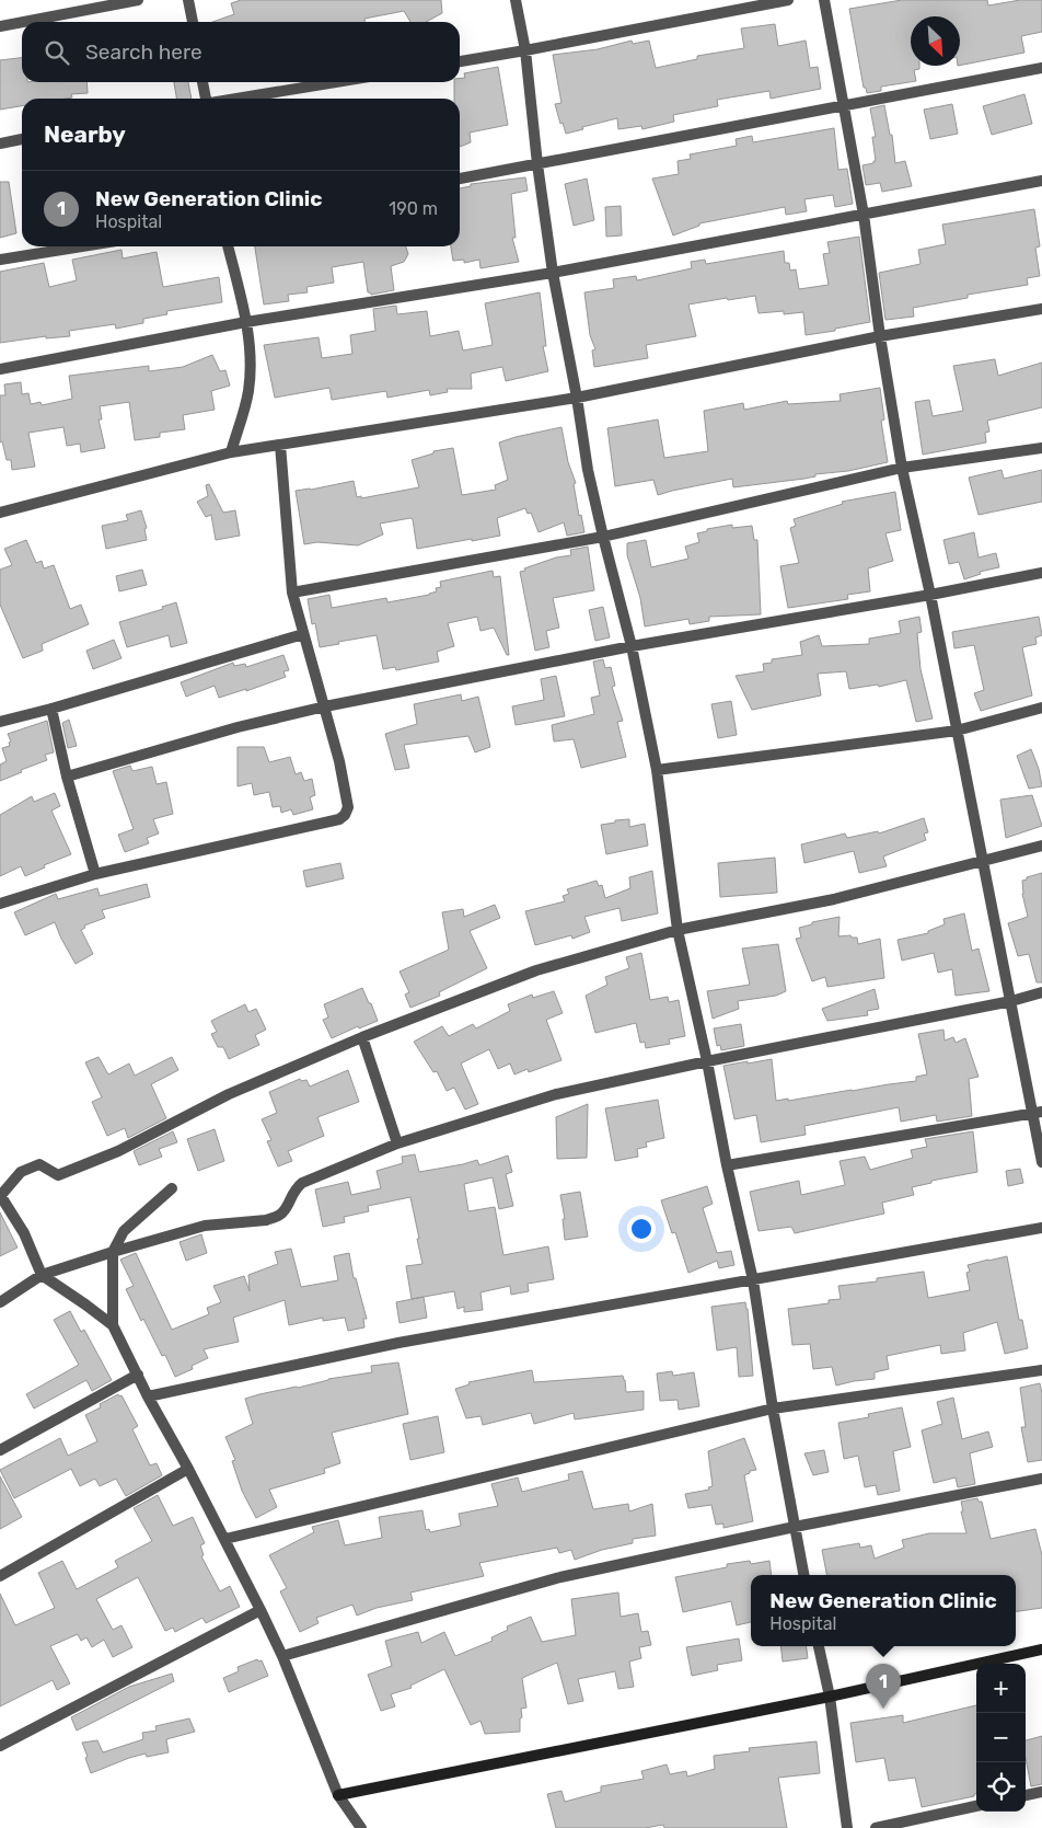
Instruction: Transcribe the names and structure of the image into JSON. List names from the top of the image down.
{
  "north": "bottom right",
  "page": {
    "search": "Search here",
    "heading": "Nearby",
    "list": [
      {
        "mark": "1",
        "name": "New Generation Clinic",
        "note": "Hospital",
        "value": "190 m"
      }
    ],
    "popup": ["New Generation Clinic", "Hospital"],
    "map_buttons": ["+", "−"],
    "pins": "1"
  }
}
